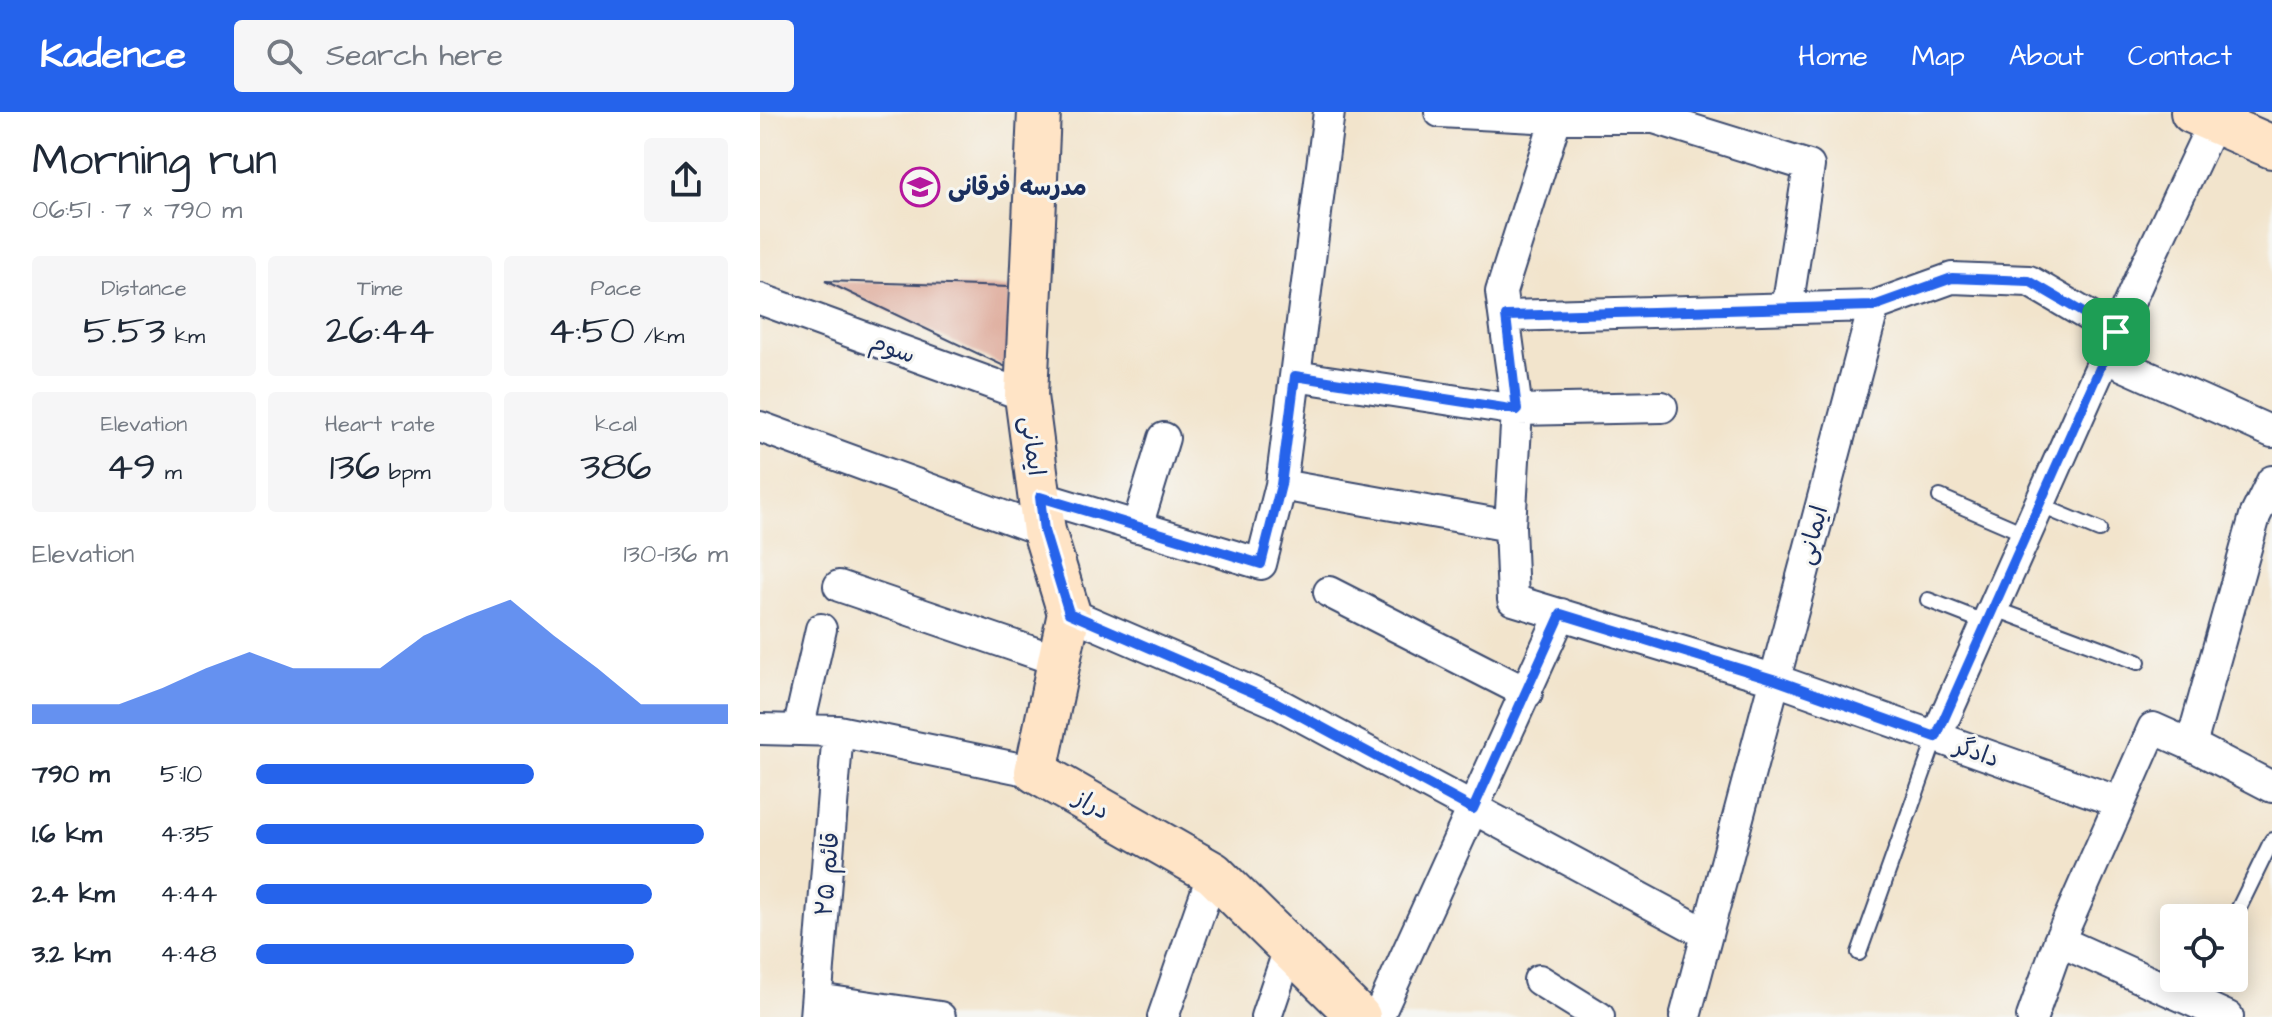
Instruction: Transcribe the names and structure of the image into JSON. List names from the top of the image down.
{
  "streets": {
    "street": [
      "سوم",
      "ایمانی",
      "دادگر",
      "دراز",
      "قائم ۲۵"
    ]
  },
  "crossings": [
    ["سوم", "ایمانی"],
    ["ایمانی", "دادگر"],
    ["ایمانی", "دراز"],
    ["دراز", "قائم ۲۵"]
  ],
  "places": {
    "school or university": ["مدرسه فرقانی"]
  },
  "page": {
    "header": "Kadence",
    "search": "Search here",
    "nav": [
      "Home",
      "Map",
      "About",
      "Contact"
    ],
    "heading": ["Morning run", "06:51 · 7 × 790 m"],
    "stats": [
      ["Distance", "5.53 km"],
      ["Time", "26:44"],
      ["Pace", "4:50 /km"],
      ["Elevation", "49 m"],
      ["Heart rate", "136 bpm"],
      ["kcal", "386"]
    ],
    "chart": ["Elevation", "130–136 m"],
    "list": [
      {
        "name": "790 m",
        "note": "5:10"
      },
      {
        "name": "1.6 km",
        "note": "4:35"
      },
      {
        "name": "2.4 km",
        "note": "4:44"
      },
      {
        "name": "3.2 km",
        "note": "4:48"
      }
    ]
  }
}
